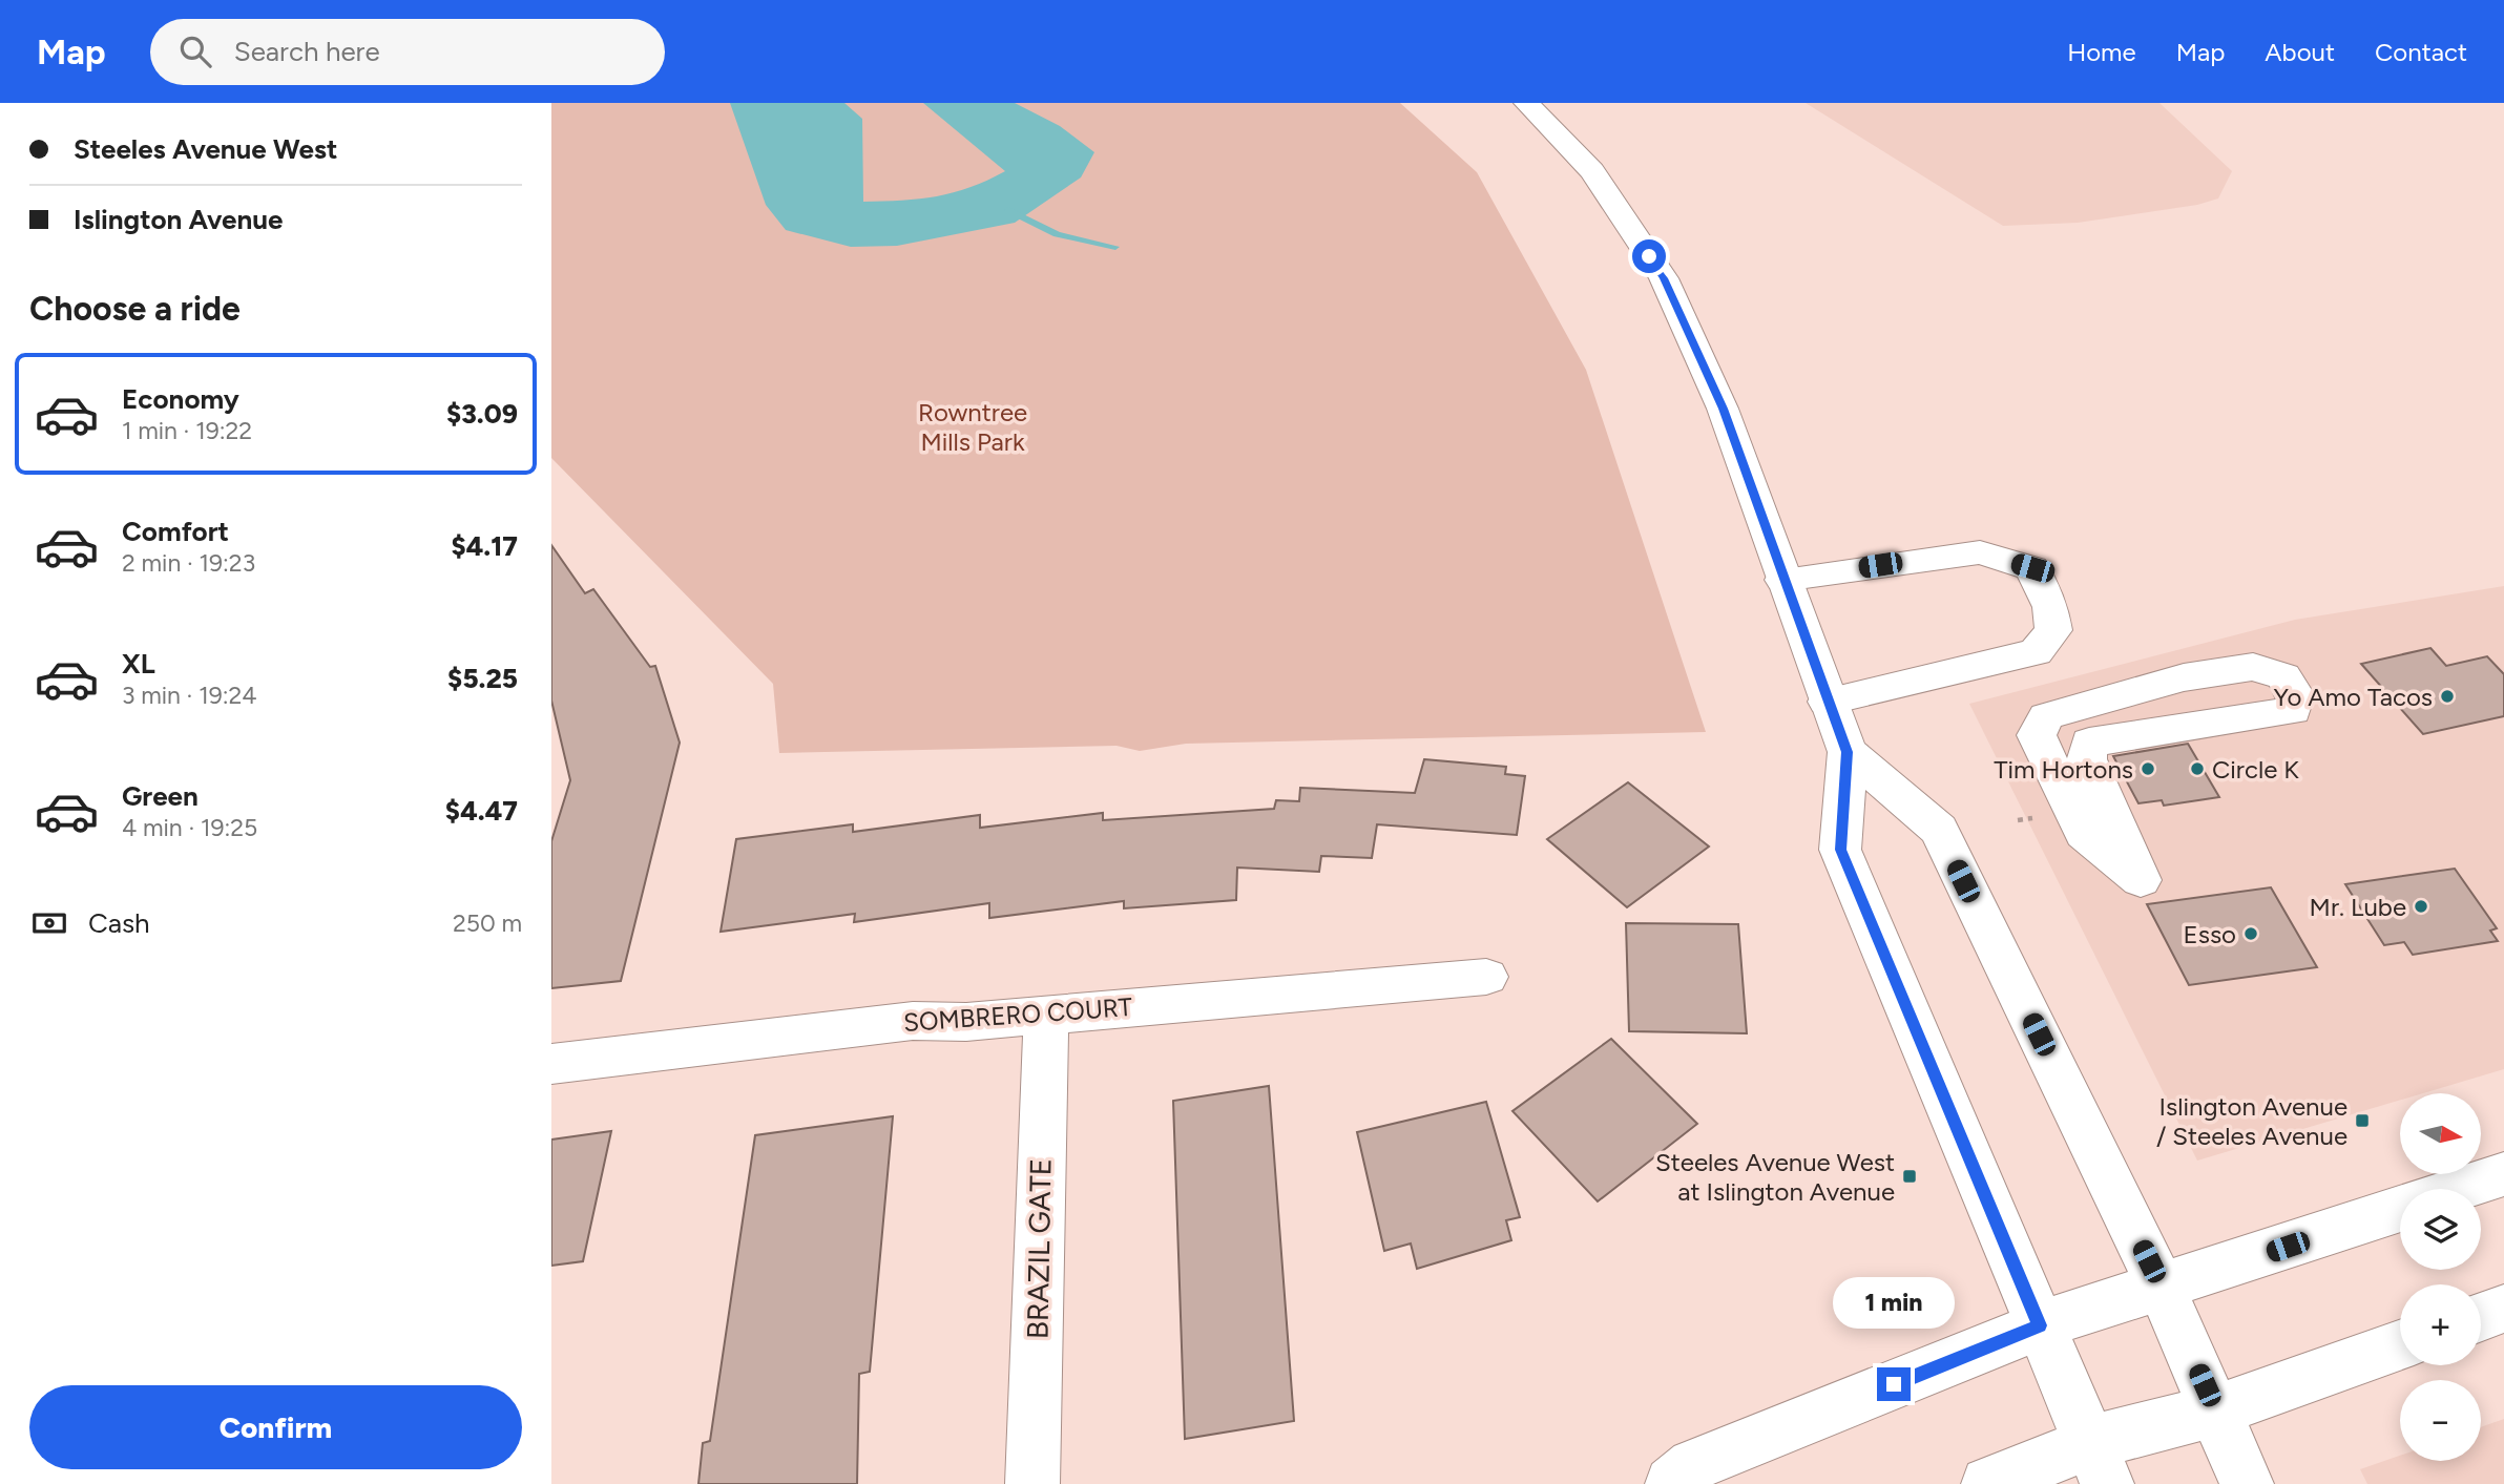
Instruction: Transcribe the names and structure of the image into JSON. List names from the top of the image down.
{
  "streets": {
    "main road": ["SOMBRERO COURT", "BRAZIL GATE"]
  },
  "crossings": [
    ["SOMBRERO COURT", "BRAZIL GATE"]
  ],
  "parks": ["Rowntree Mills Park"],
  "places": {
    "other": [
      "Yo Amo Tacos",
      "Tim Hortons",
      "Circle K",
      "Mr. Lube",
      "Esso"
    ],
    "transit": ["Islington Avenue / Steeles Avenue", "Steeles Avenue West at Islington Avenue"]
  },
  "north": "right",
  "page": {
    "header": "Map",
    "search": "Search here",
    "nav": [
      "Home",
      "Map",
      "About",
      "Contact"
    ],
    "banner": ["Steeles Avenue West", "Islington Avenue"],
    "heading": "Choose a ride",
    "list": [
      {
        "name": "Economy",
        "note": "1 min · 19:22",
        "value": "$3.09"
      },
      {
        "name": "Comfort",
        "note": "2 min · 19:23",
        "value": "$4.17"
      },
      {
        "name": "XL",
        "note": "3 min · 19:24",
        "value": "$5.25"
      },
      {
        "name": "Green",
        "note": "4 min · 19:25",
        "value": "$4.47"
      }
    ],
    "pay": ["Cash", "250 m"],
    "map_buttons": ["+", "−"],
    "bubble": "1 min",
    "buttons": "Confirm"
  }
}
